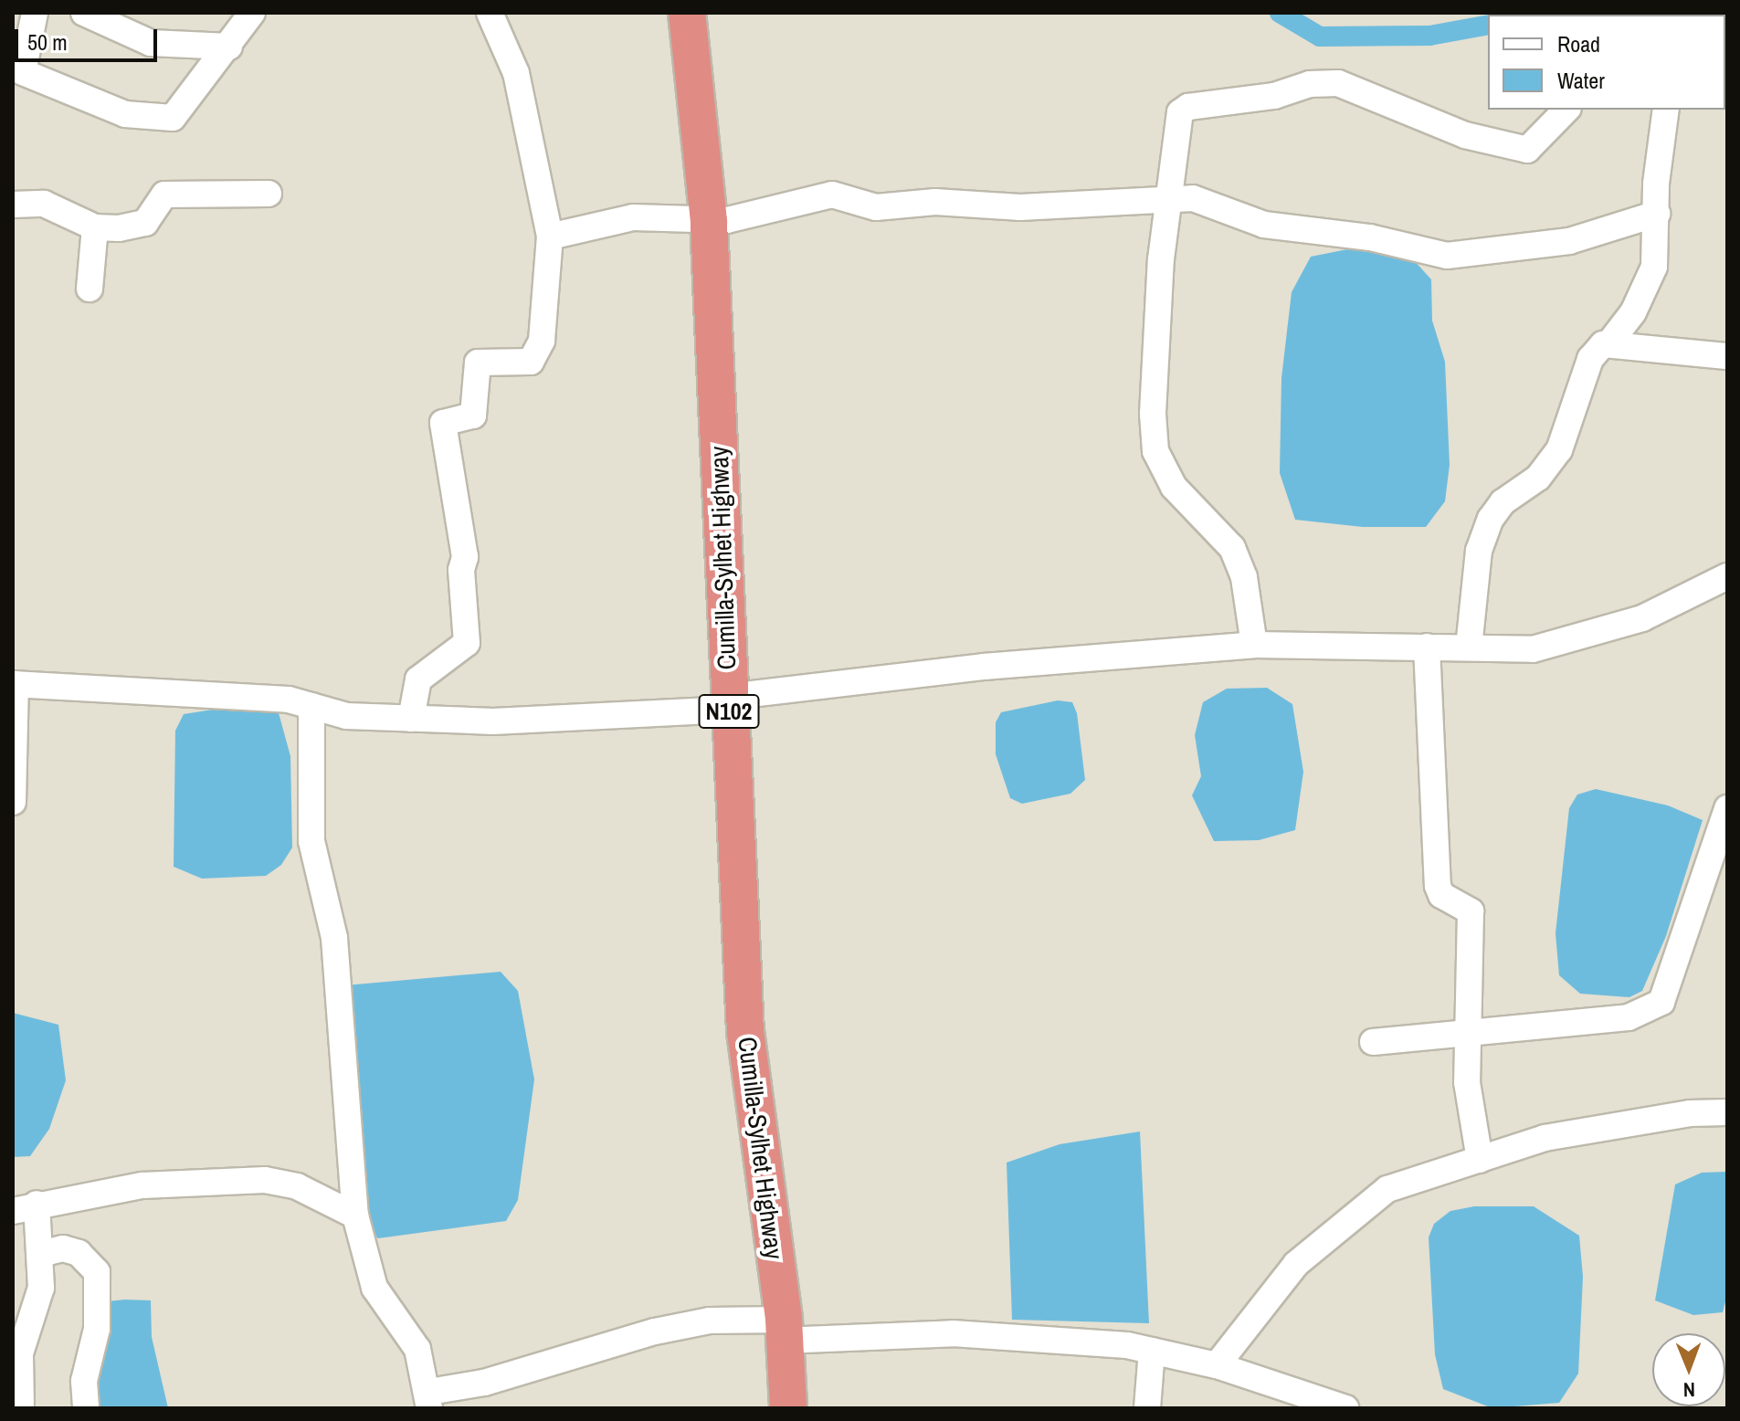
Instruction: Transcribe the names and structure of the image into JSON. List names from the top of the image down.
{
  "streets": {
    "highway": ["Cumilla-Sylhet Highway", "N102"]
  },
  "legend": ["Road", "Water"],
  "scale_bar": "50 m",
  "north": "bottom"
}
